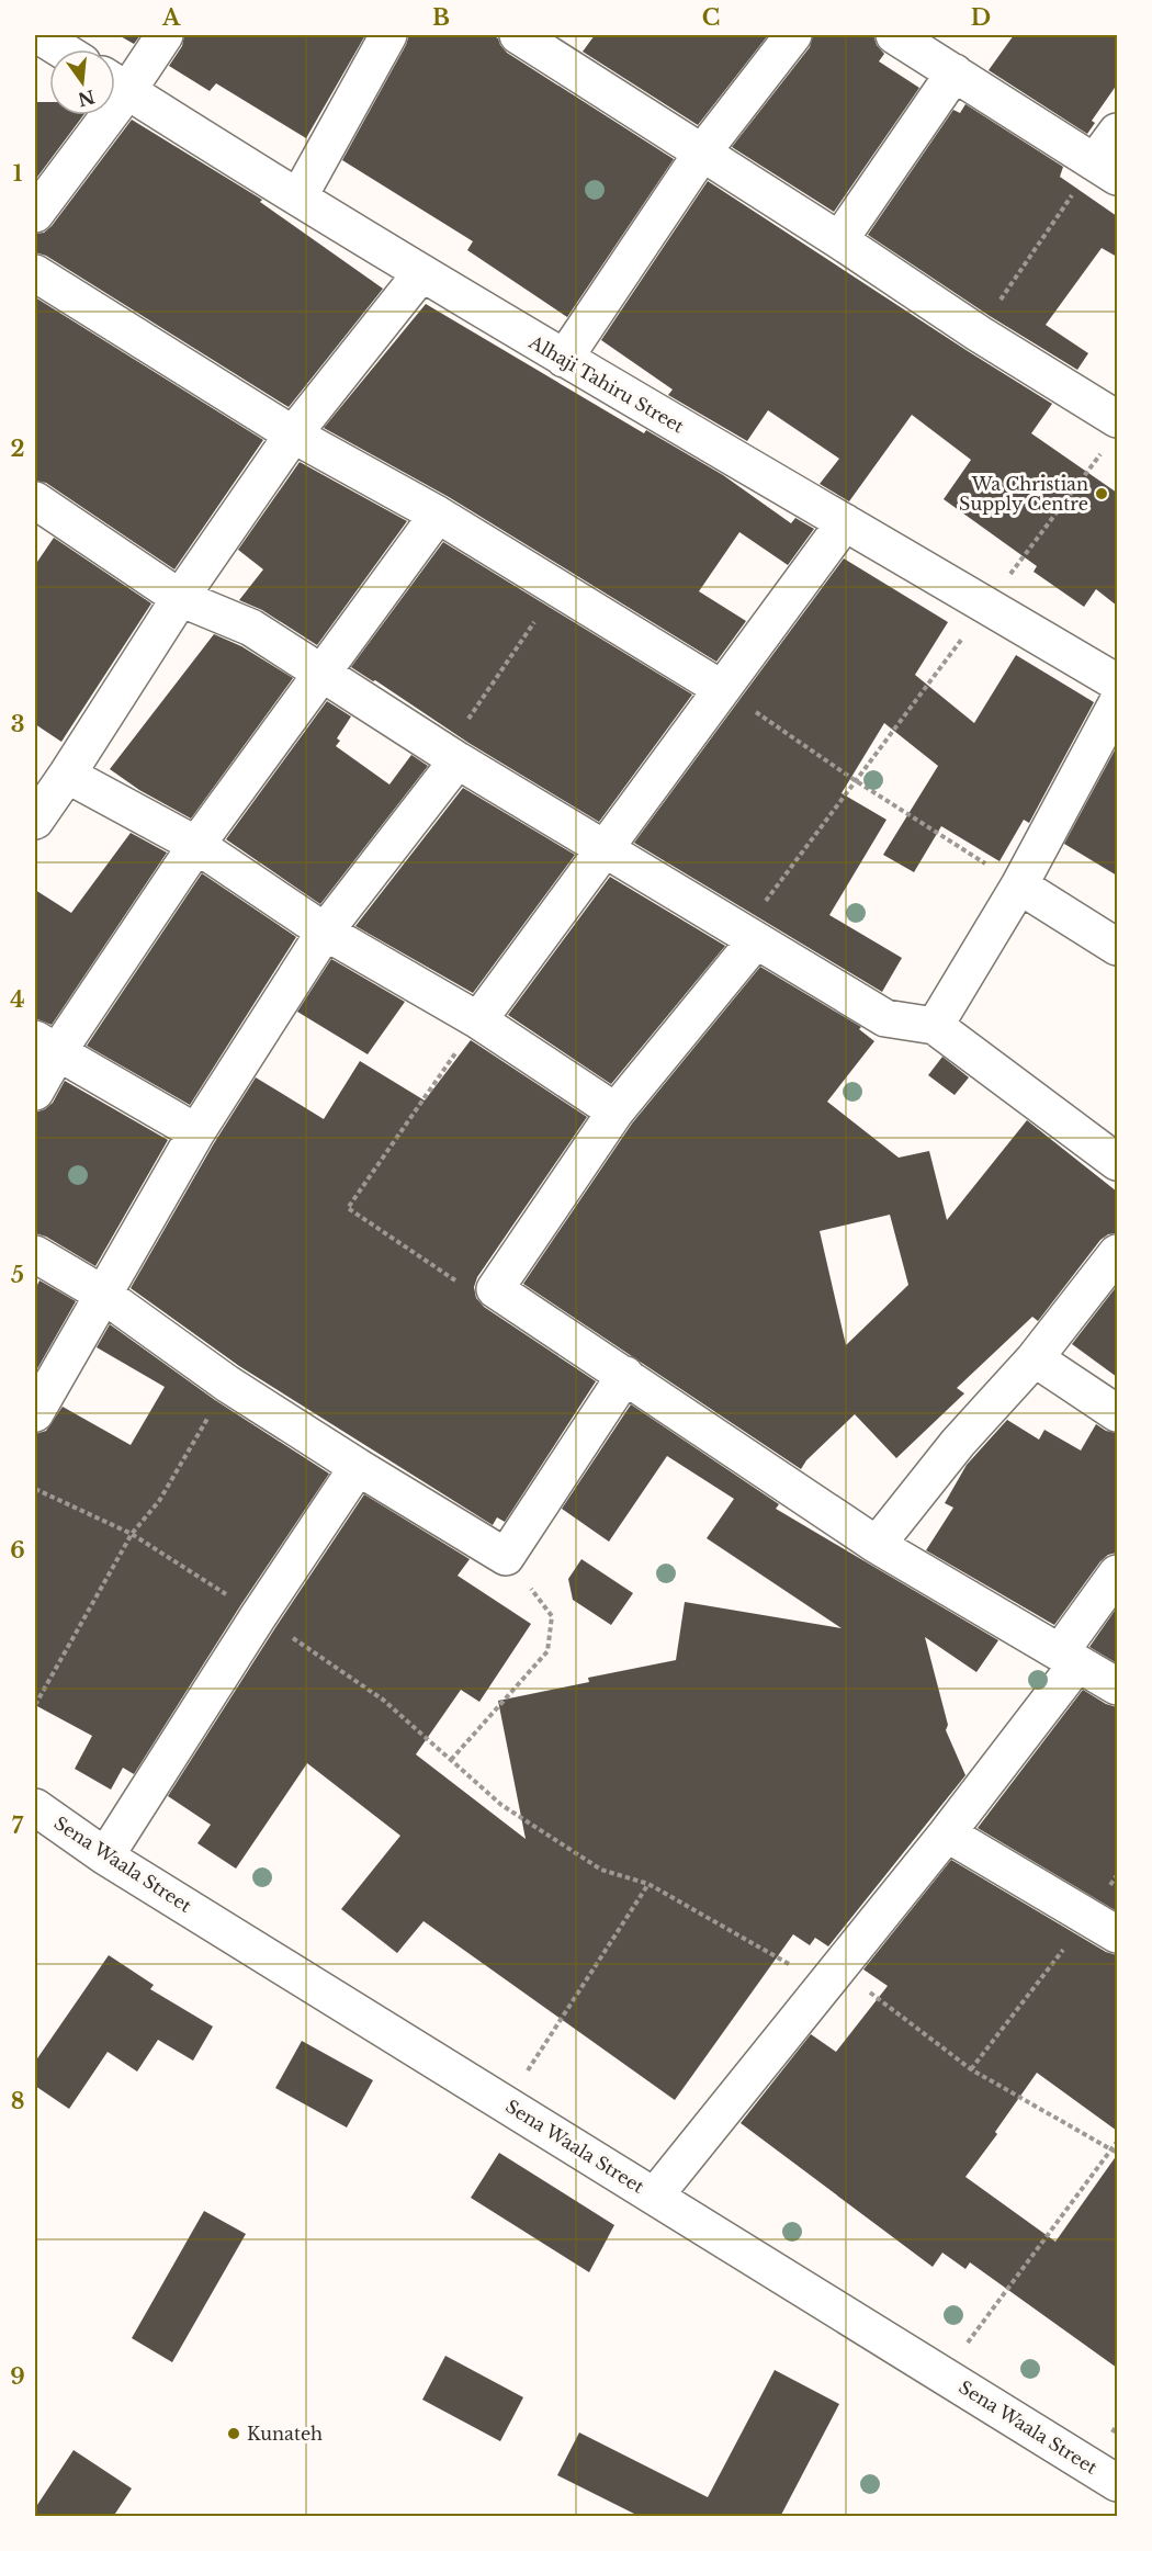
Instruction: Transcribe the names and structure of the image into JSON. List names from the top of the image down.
{
  "streets": {
    "street": ["Alhaji Tahiru Street", "Sena Waala Street"]
  },
  "places": ["Wa Christian Supply Centre", "Kunateh"],
  "north": "bottom",
  "grid": {
    "columns": [
      "A",
      "B",
      "C",
      "D"
    ],
    "rows": [
      "1",
      "2",
      "3",
      "4",
      "5",
      "6",
      "7",
      "8",
      "9"
    ]
  }
}
